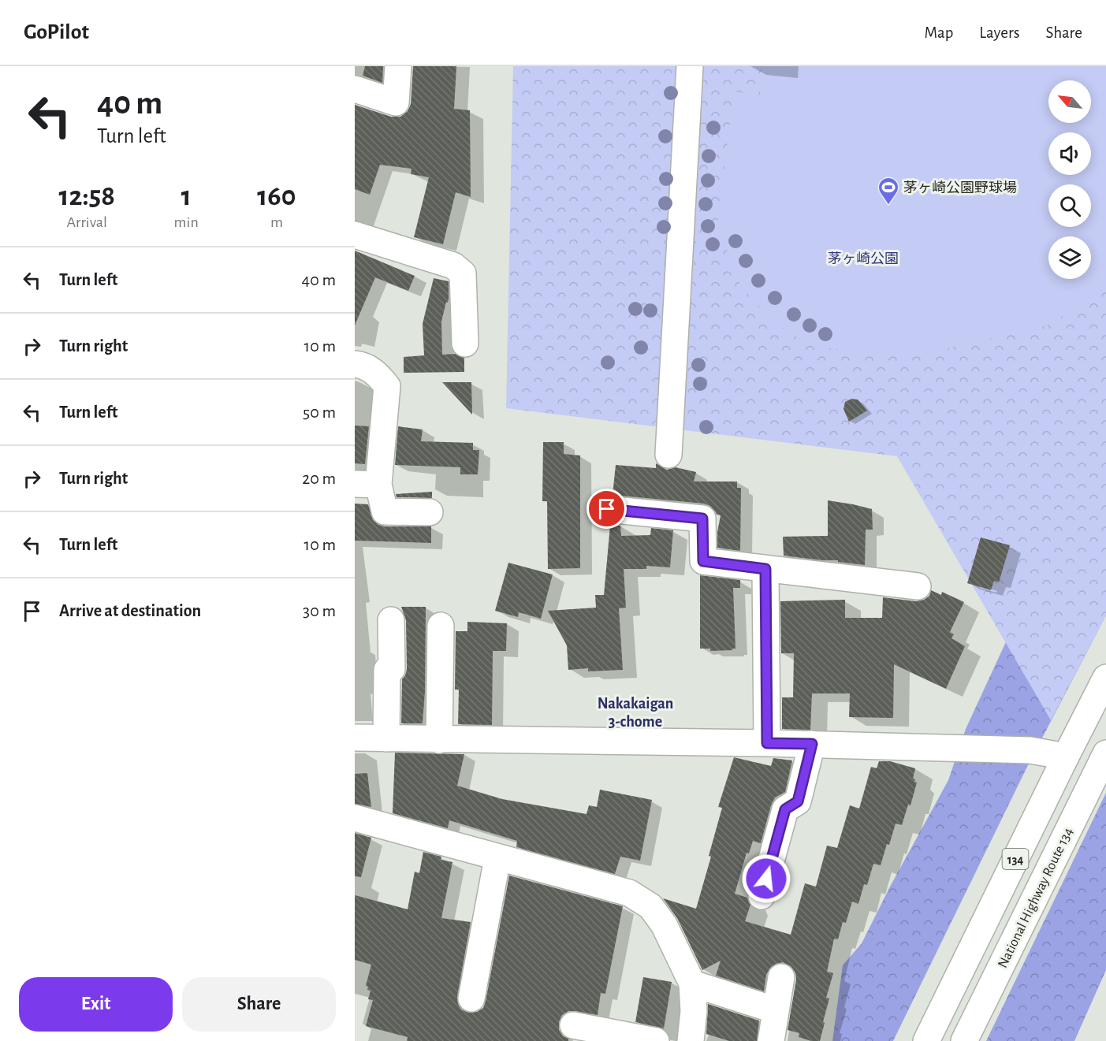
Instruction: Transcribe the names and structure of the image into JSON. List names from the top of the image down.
{
  "streets": {
    "main road": ["134", "National Highway Route 134"]
  },
  "districts": ["Nakakaigan 3-chome"],
  "parks": ["茅ヶ崎公園"],
  "places": {
    "sports": ["茅ヶ崎公園野球場"]
  },
  "north": "top left",
  "page": {
    "header": "GoPilot",
    "nav": ["Map", "Layers", "Share"],
    "turn": ["40 m", "Turn left"],
    "eta": [
      "12:58",
      "Arrival",
      "1",
      "min",
      "160",
      "m"
    ],
    "list": [
      {
        "name": "Turn left",
        "value": "40 m"
      },
      {
        "name": "Turn right",
        "value": "10 m"
      },
      {
        "name": "Turn left",
        "value": "50 m"
      },
      {
        "name": "Turn right",
        "value": "20 m"
      },
      {
        "name": "Turn left",
        "value": "10 m"
      },
      {
        "name": "Arrive at destination",
        "value": "30 m"
      }
    ],
    "buttons": ["Exit", "Share"]
  }
}
